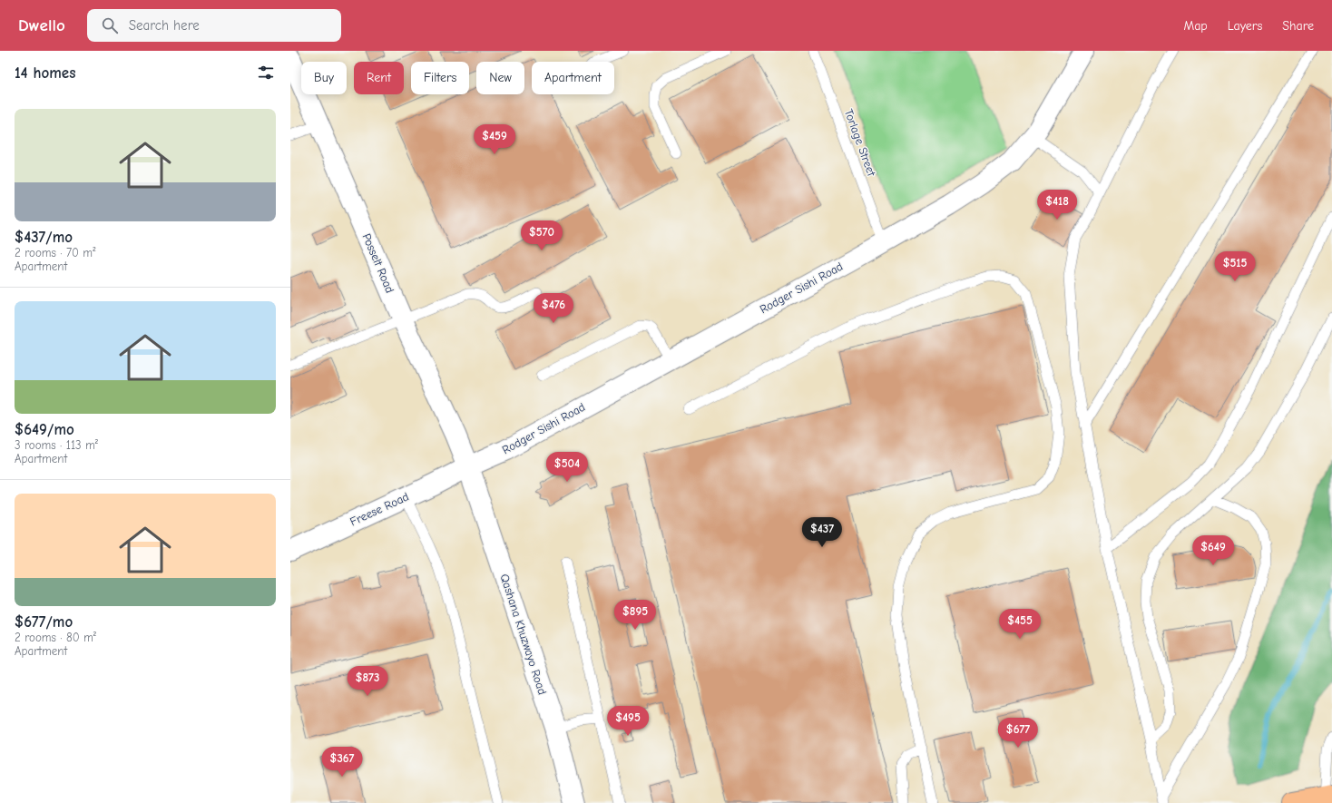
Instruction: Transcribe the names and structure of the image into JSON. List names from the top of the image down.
{
  "streets": {
    "street": [
      "Posselt Road",
      "Rodger Sishi Road",
      "Freese Road",
      "Qashana Khuzwayo Road"
    ],
    "lane": ["Torlage Street"]
  },
  "crossings": [
    ["Torlage Street", "Rodger Sishi Road"],
    ["Posselt Road", "Rodger Sishi Road"],
    ["Posselt Road", "Freese Road"],
    ["Posselt Road", "Qashana Khuzwayo Road"],
    ["Rodger Sishi Road", "Freese Road"],
    ["Rodger Sishi Road", "Qashana Khuzwayo Road"],
    ["Freese Road", "Qashana Khuzwayo Road"]
  ],
  "page": {
    "header": "Dwello",
    "search": "Search here",
    "nav": ["Map", "Layers", "Share"],
    "heading": "14 homes",
    "chip": [
      "Buy",
      "Rent",
      "Filters",
      "New",
      "Apartment"
    ],
    "list": [
      {
        "name": "$437/mo",
        "note": "2 rooms · 70 m² · Apartment"
      },
      {
        "name": "$649/mo",
        "note": "3 rooms · 113 m² · Apartment"
      },
      {
        "name": "$677/mo",
        "note": "2 rooms · 80 m² · Apartment"
      }
    ],
    "price": [
      "$459",
      "$418",
      "$570",
      "$515",
      "$476",
      "$504",
      "$437",
      "$649",
      "$895",
      "$455",
      "$873",
      "$495",
      "$677",
      "$367"
    ]
  }
}
